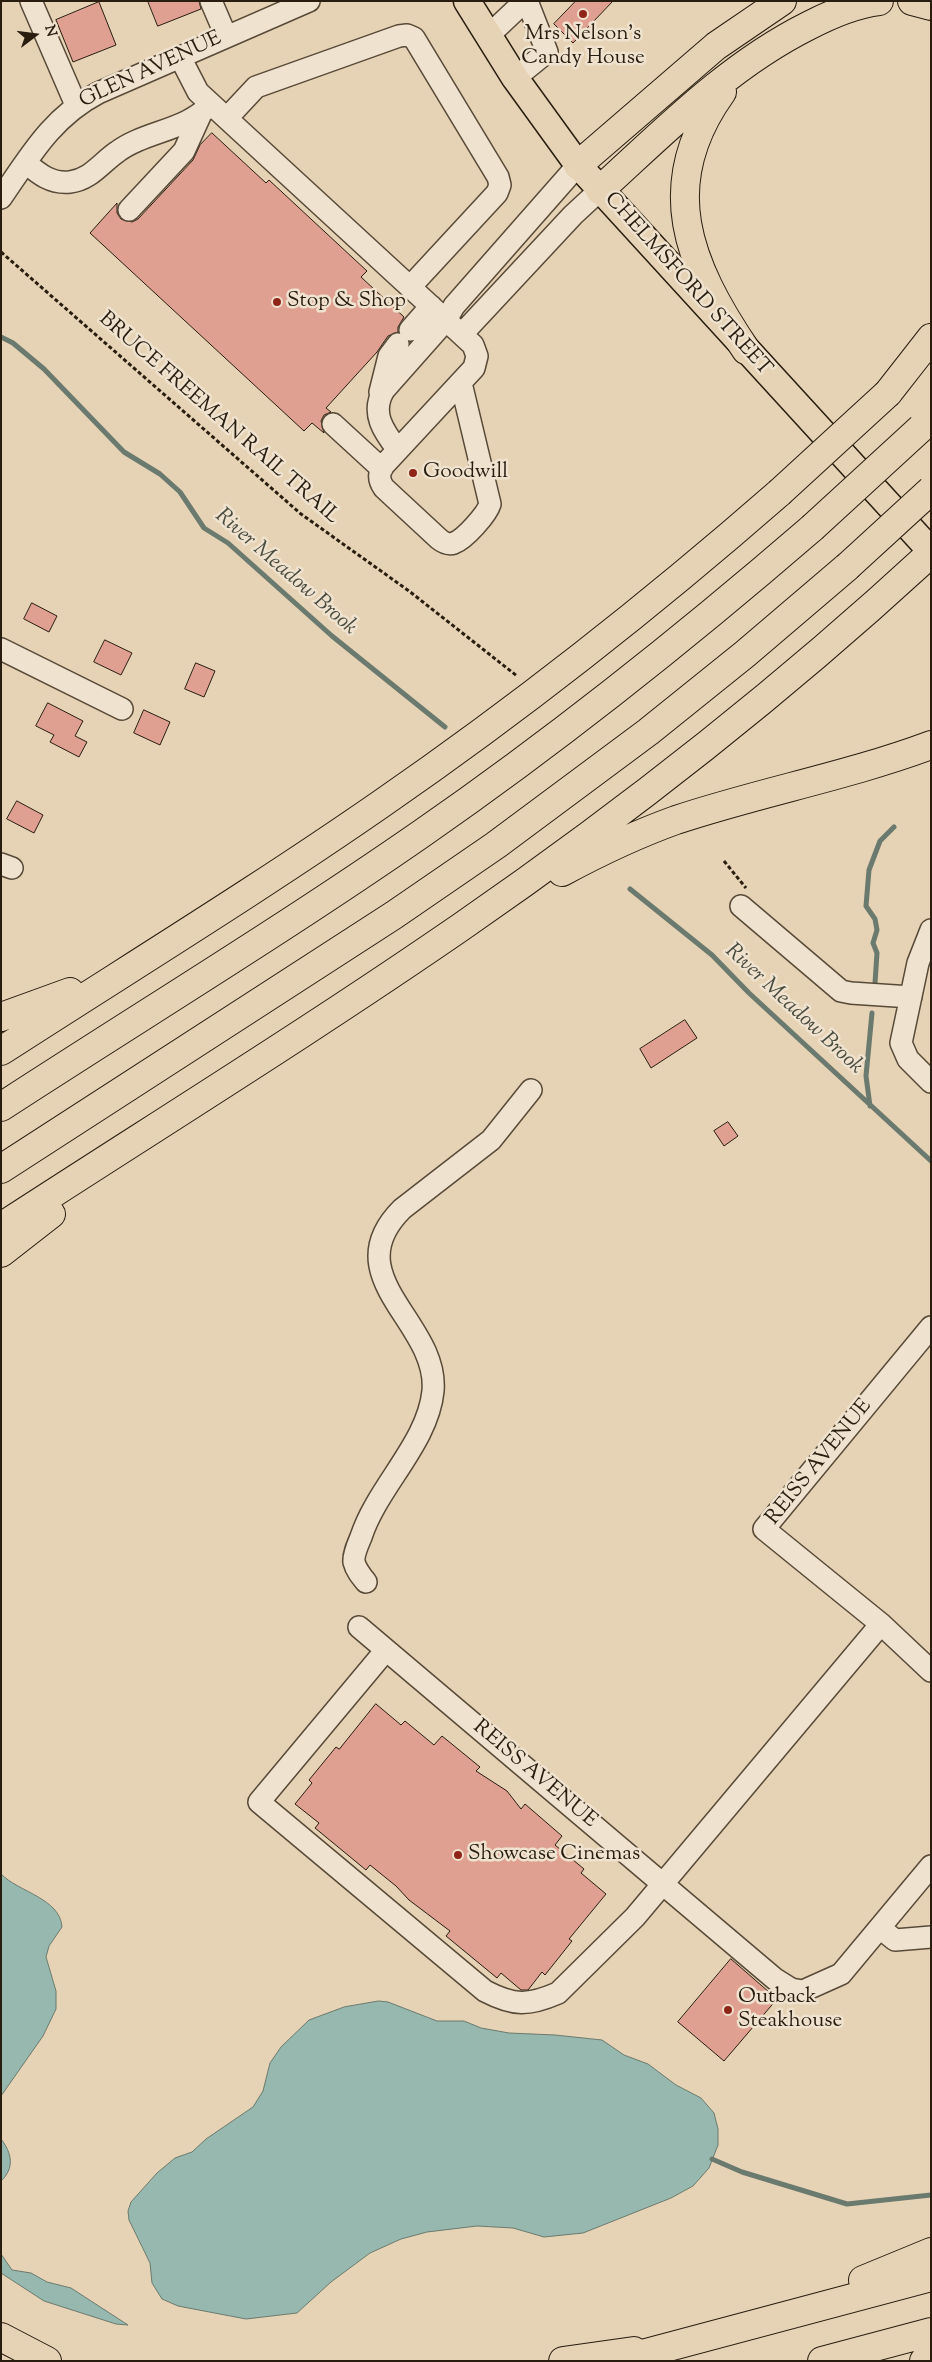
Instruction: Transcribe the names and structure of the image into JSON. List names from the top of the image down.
{
  "streets": {
    "main road": ["CHELMSFORD STREET"],
    "street": ["GLEN AVENUE", "REISS AVENUE"],
    "path": ["BRUCE FREEMAN RAIL TRAIL"]
  },
  "water": ["River Meadow Brook"],
  "places": [
    "Mrs Nelson's Candy House",
    "Stop & Shop",
    "Goodwill",
    "Showcase Cinemas",
    "Outback Steakhouse"
  ],
  "north": "right"
}
